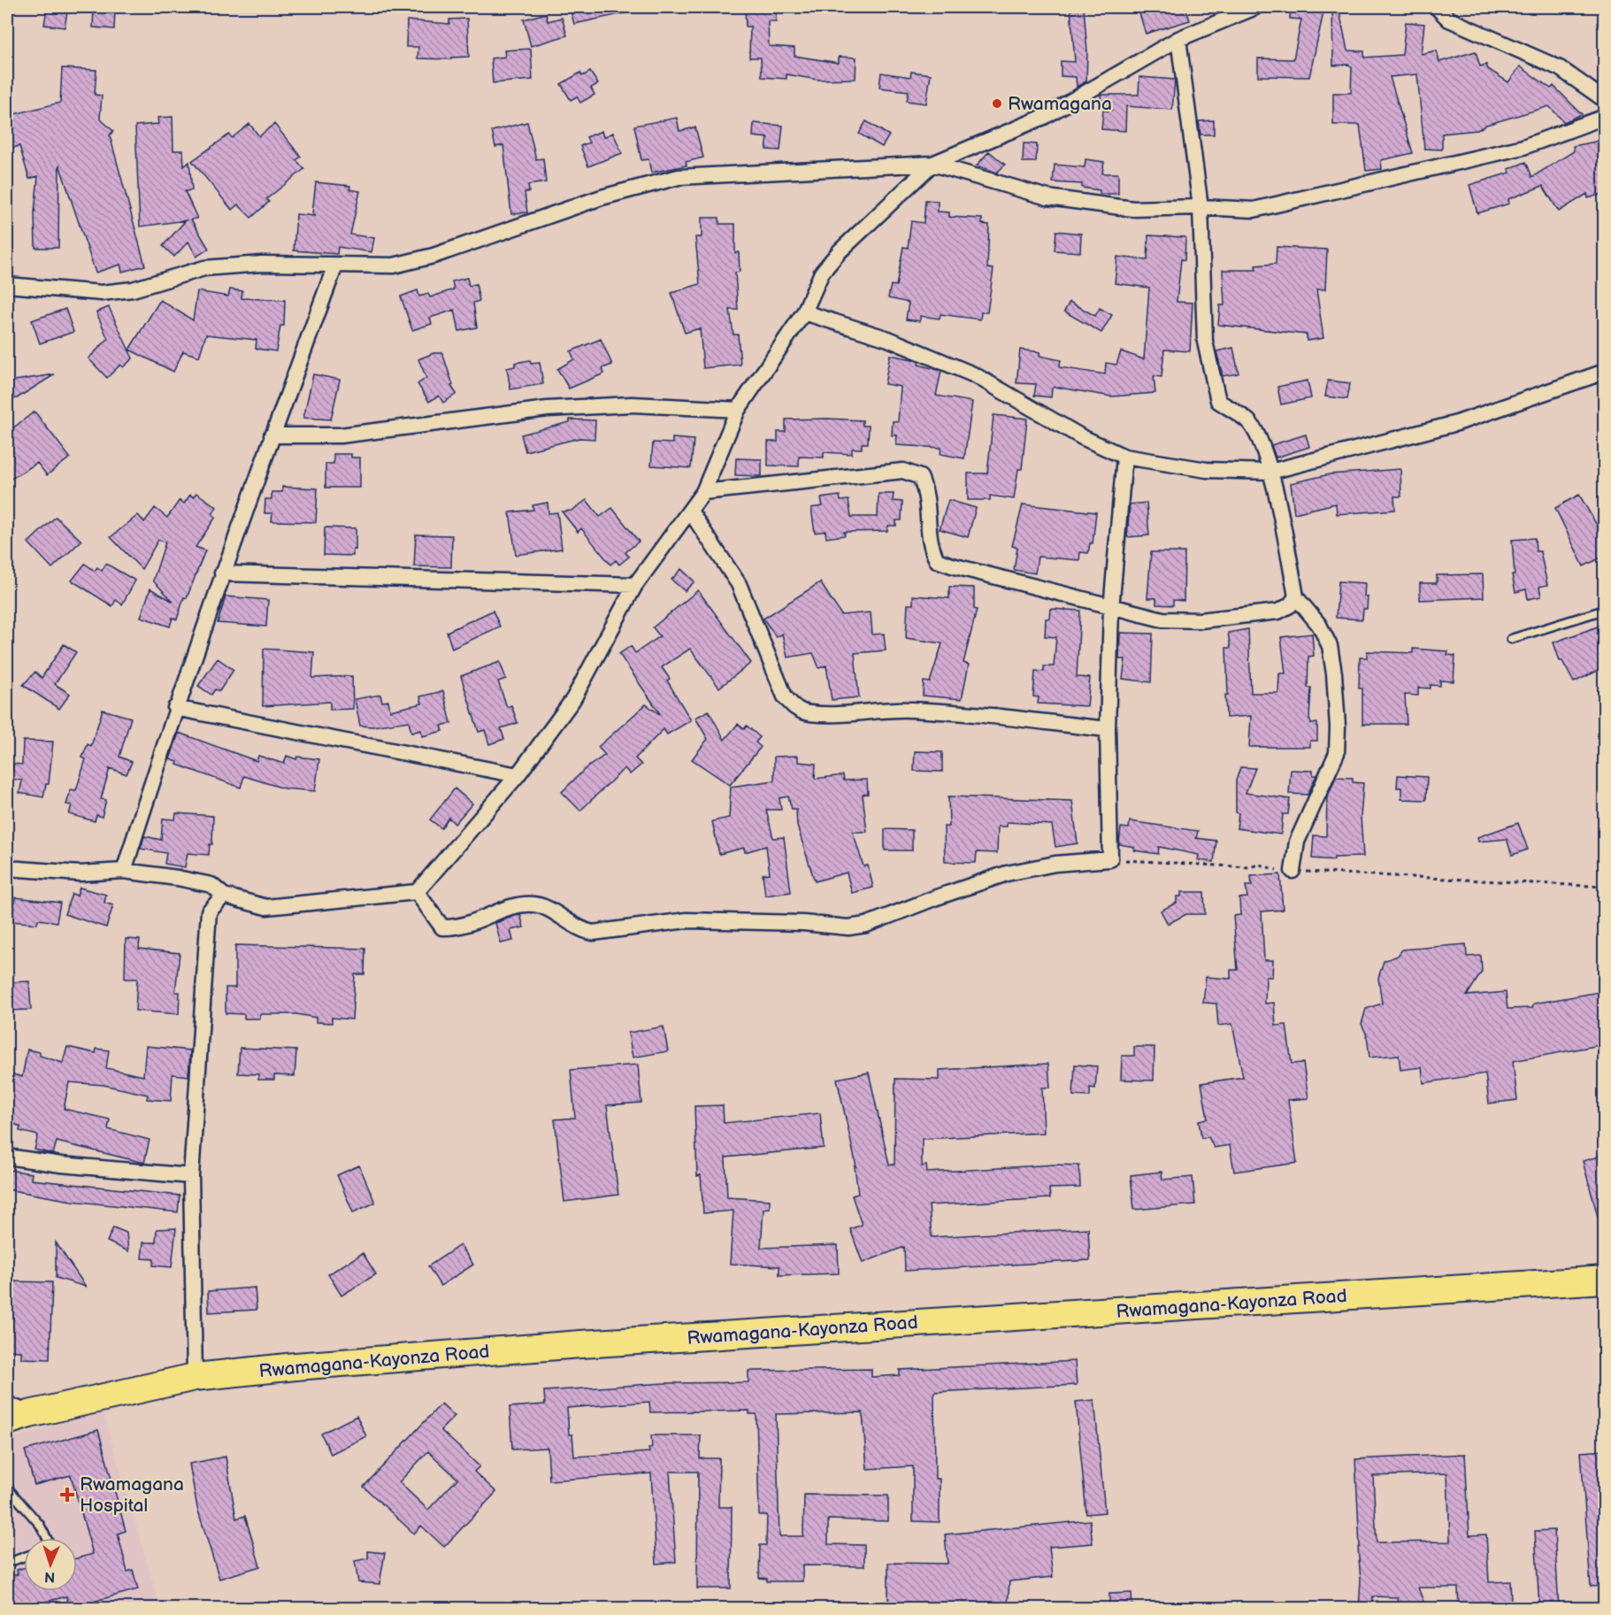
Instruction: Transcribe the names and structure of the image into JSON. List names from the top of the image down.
{
  "streets": {
    "highway": ["Rwamagana-Kayonza Road"]
  },
  "places": {
    "other": ["Rwamagana"],
    "health": ["Rwamagana Hospital"]
  },
  "north": "bottom"
}
